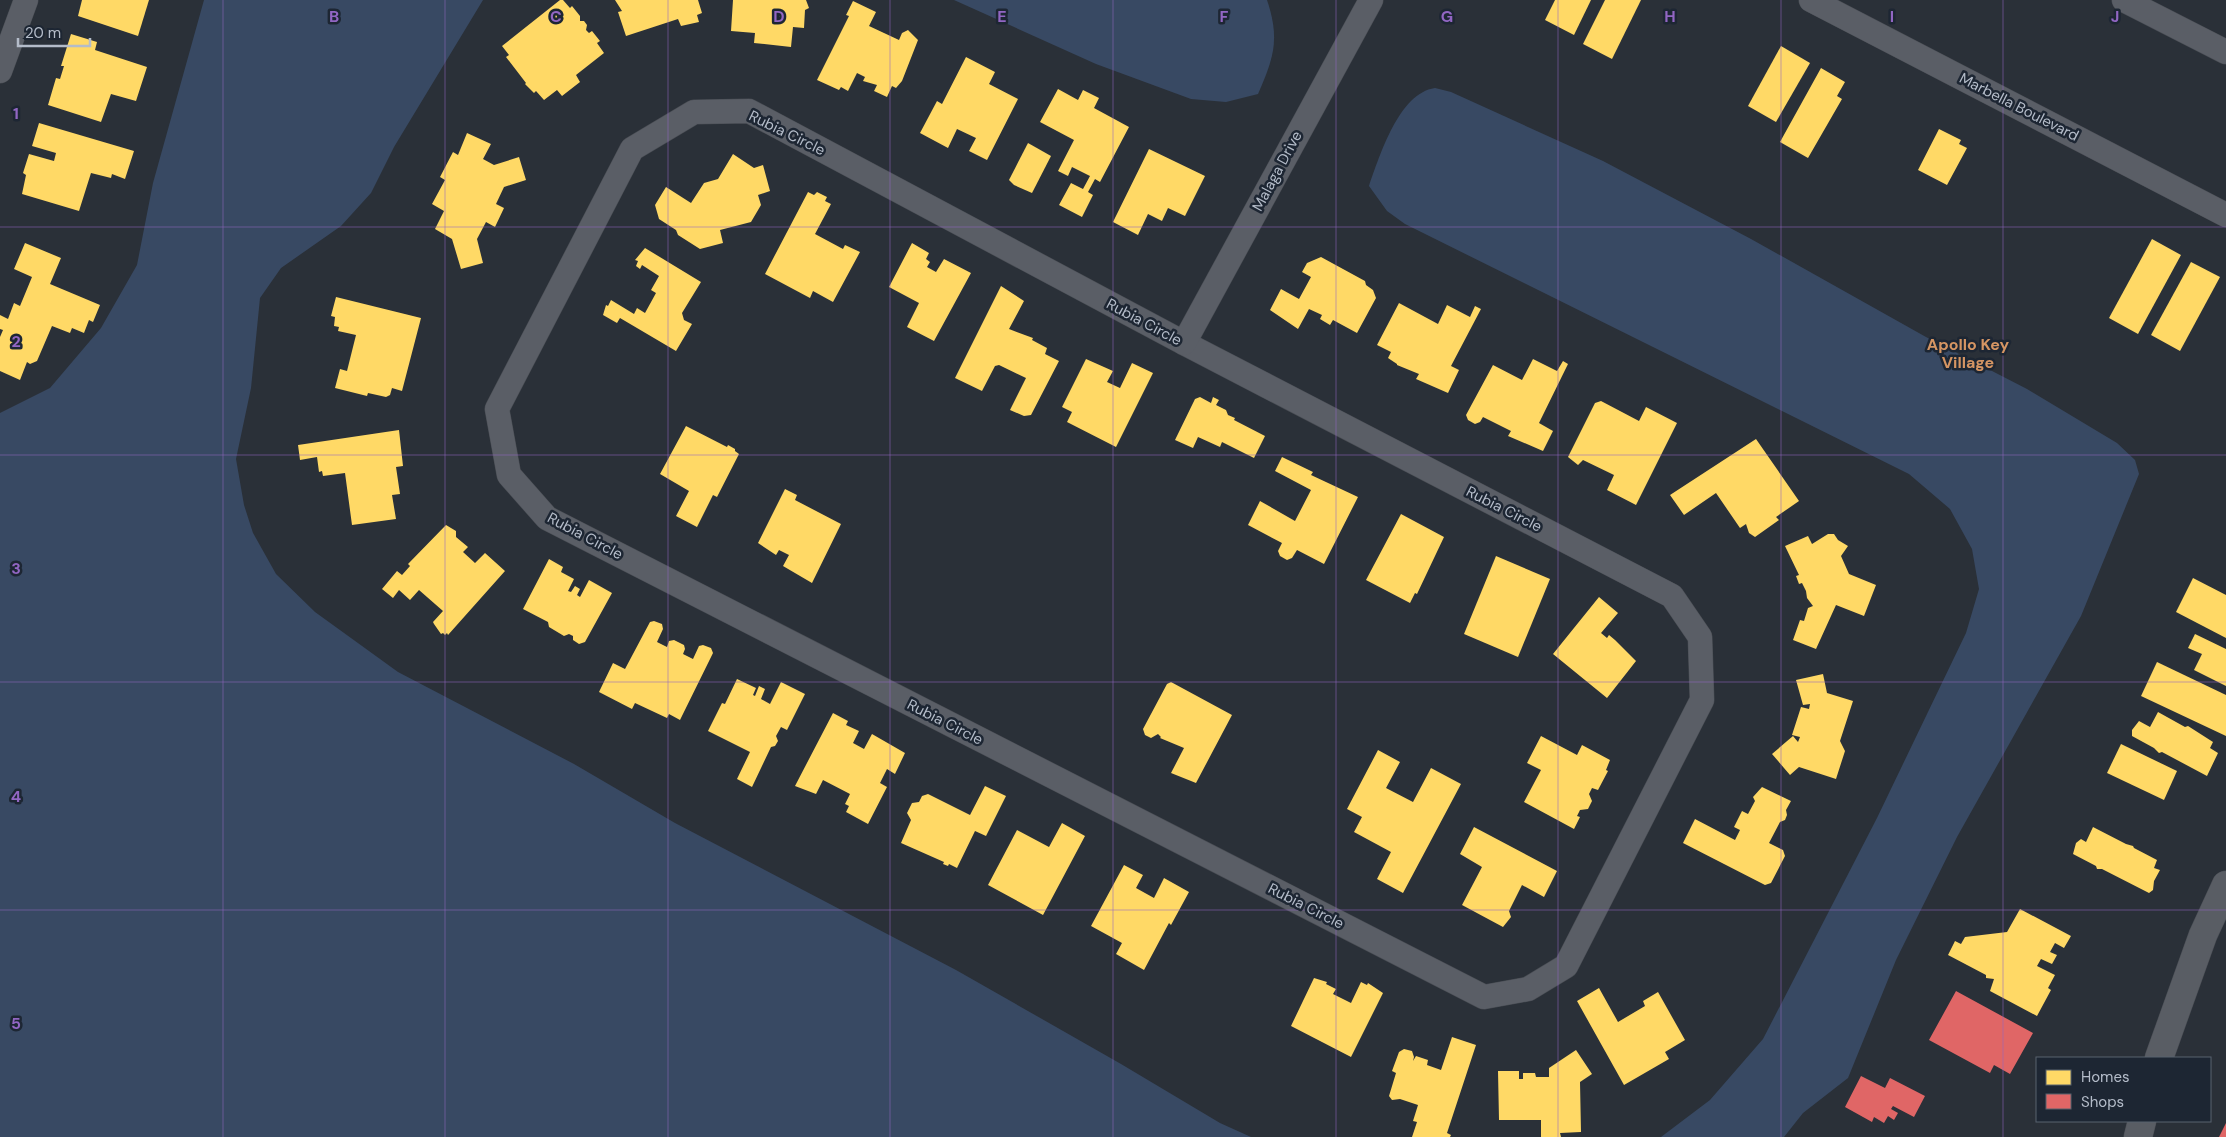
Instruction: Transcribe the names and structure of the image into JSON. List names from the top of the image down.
{
  "streets": {
    "street": ["Marbella Boulevard", "Rubia Circle", "Malaga Drive"]
  },
  "crossings": [
    ["Rubia Circle", "Malaga Drive"]
  ],
  "districts": ["Apollo Key Village"],
  "legend": ["Homes", "Shops"],
  "scale_bar": "20 m",
  "grid": {
    "columns": [
      "B",
      "C",
      "D",
      "E",
      "F",
      "G",
      "H",
      "I",
      "J"
    ],
    "rows": [
      "1",
      "2",
      "3",
      "4",
      "5"
    ]
  }
}
